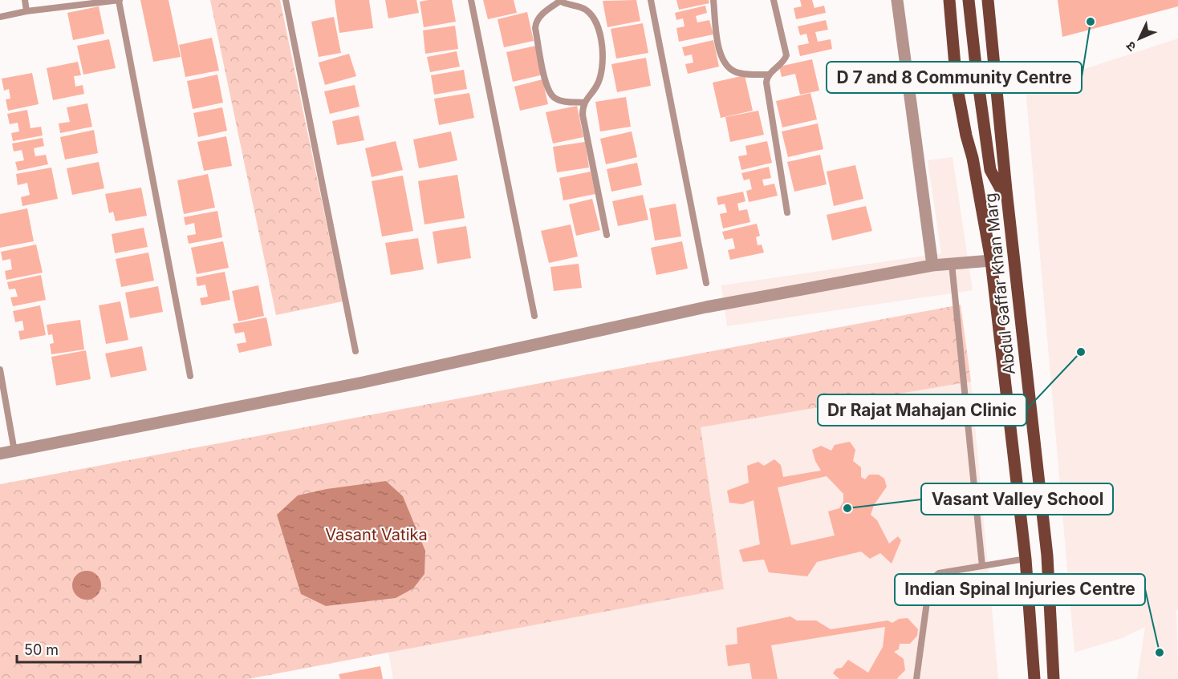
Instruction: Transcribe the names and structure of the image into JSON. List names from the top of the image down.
{
  "streets": {
    "main road": ["Abdul Gaffar Khan Marg"]
  },
  "parks": ["Vasant Vatika"],
  "places": [
    "D 7 and 8 Community Centre",
    "Dr Rajat Mahajan Clinic",
    "Vasant Valley School",
    "Indian Spinal Injuries Centre"
  ],
  "scale_bar": "50 m",
  "north": "bottom left"
}
